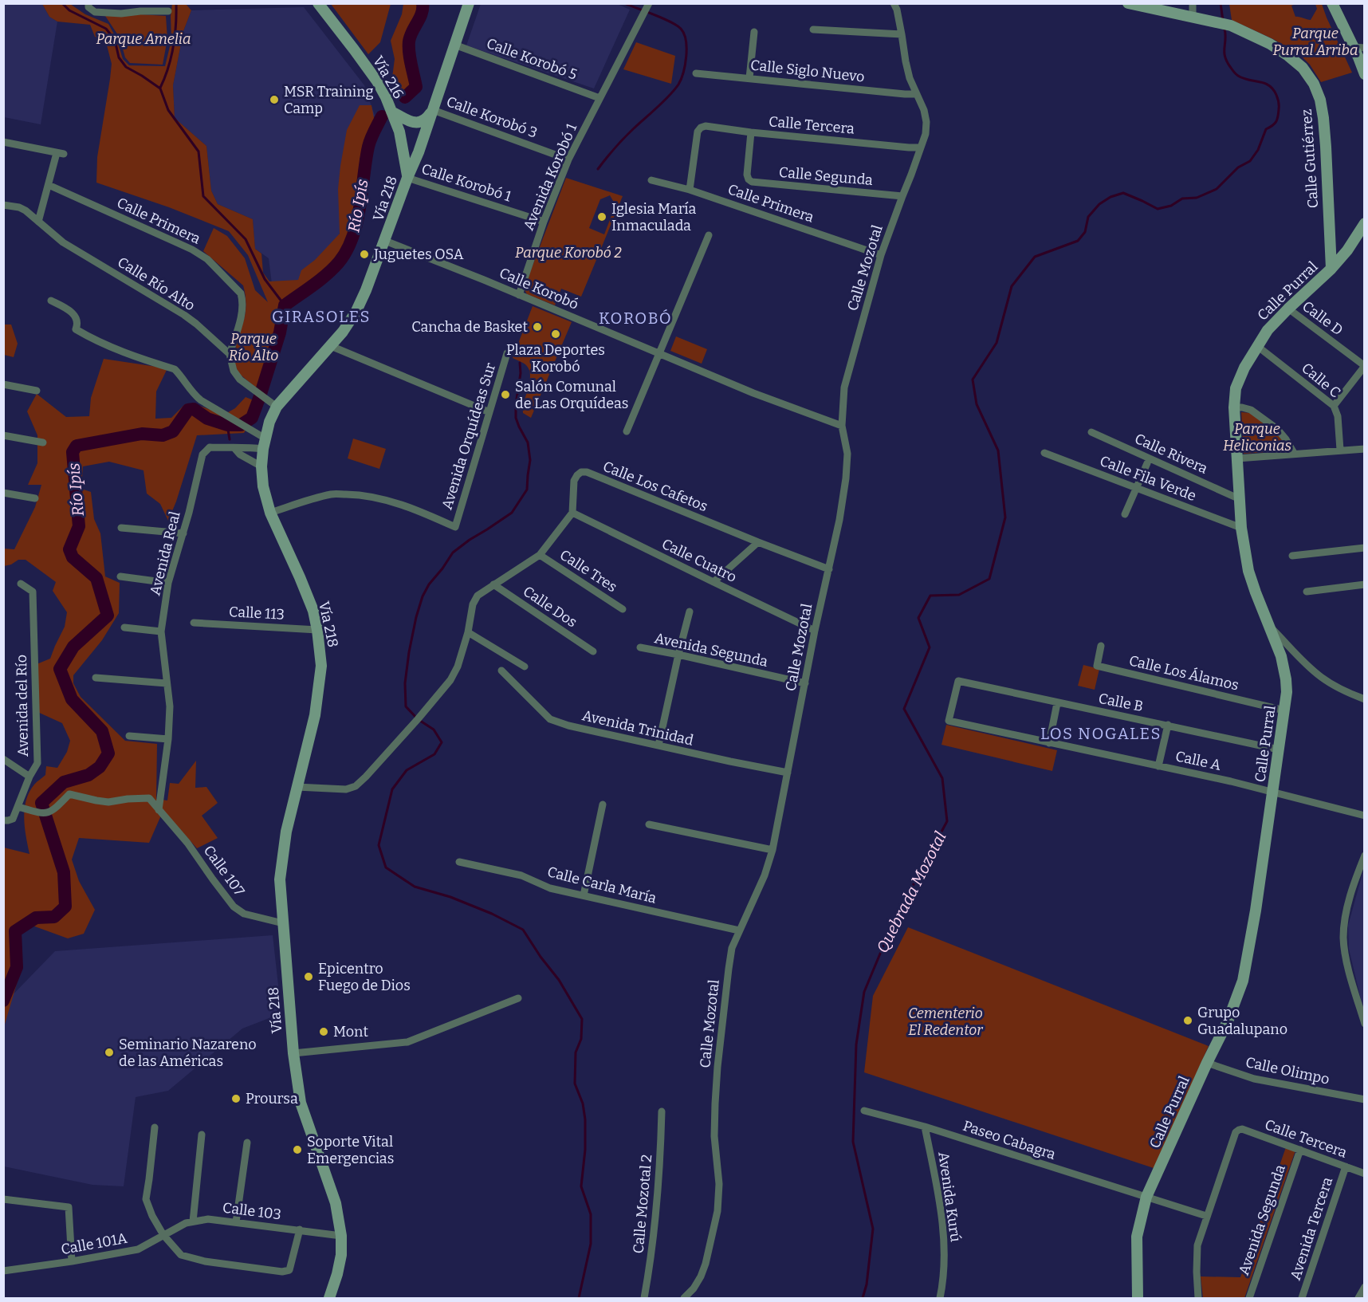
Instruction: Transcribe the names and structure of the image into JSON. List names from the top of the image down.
{
  "streets": {
    "street": [
      "Calle Korobó 5",
      "Calle Siglo Nuevo",
      "Vía 216",
      "Calle Korobó 3",
      "Calle Tercera",
      "Calle Gutiérrez",
      "Calle Segunda",
      "Avenida Korobó 1",
      "Calle Korobó 1",
      "Vía 218",
      "Calle Primera",
      "Calle Mozotal",
      "Calle Río Alto",
      "Calle Korobó",
      "Calle Purral",
      "Calle D",
      "Calle C",
      "Avenida Orquídeas Sur",
      "Calle Rivera",
      "Calle Fila Verde",
      "Calle Los Cafetos",
      "Avenida Real",
      "Calle Cuatro",
      "Calle Tres",
      "Calle Dos",
      "Calle 113",
      "Avenida Segunda",
      "Calle Los Álamos",
      "Calle B",
      "Avenida del Río",
      "Avenida Trinidad",
      "Calle A",
      "Calle 107",
      "Calle Carla María",
      "Calle Olimpo",
      "Paseo Cabagra",
      "Avenida Kurú",
      "Calle Mozotal 2",
      "Calle 103",
      "Avenida Tercera",
      "Calle 101A"
    ]
  },
  "crossings": [
    ["Calle Korobó 5", "Avenida Korobó 1"],
    ["Calle Korobó 5", "Vía 218"],
    ["Calle Siglo Nuevo", "Calle Mozotal"],
    ["Vía 216", "Calle Korobó 1"],
    ["Vía 216", "Vía 218"],
    ["Calle Korobó 3", "Avenida Korobó 1"],
    ["Calle Korobó 3", "Vía 218"],
    ["Calle Tercera", "Calle Segunda"],
    ["Calle Tercera", "Calle Primera"],
    ["Calle Tercera", "Calle Mozotal"],
    ["Calle Tercera", "Avenida Segunda"],
    ["Calle Tercera", "Avenida Tercera"],
    ["Calle Gutiérrez", "Calle Purral"],
    ["Calle Segunda", "Calle Mozotal"],
    ["Avenida Korobó 1", "Calle Korobó 1"],
    ["Avenida Korobó 1", "Calle Korobó"],
    ["Calle Korobó 1", "Vía 218"],
    ["Vía 218", "Calle Río Alto"],
    ["Vía 218", "Calle Korobó"],
    ["Vía 218", "Avenida Orquídeas Sur"],
    ["Vía 218", "Avenida Real"],
    ["Vía 218", "Calle 113"],
    ["Vía 218", "Calle 107"],
    ["Vía 218", "Calle 103"],
    ["Calle Primera", "Calle Mozotal"],
    ["Calle Primera", "Calle Río Alto"],
    ["Calle Mozotal", "Calle Korobó"],
    ["Calle Mozotal", "Calle Los Cafetos"],
    ["Calle Mozotal", "Calle Cuatro"],
    ["Calle Mozotal", "Avenida Segunda"],
    ["Calle Mozotal", "Avenida Trinidad"],
    ["Calle Mozotal", "Calle Carla María"],
    ["Calle Purral", "Calle D"],
    ["Calle Purral", "Calle C"],
    ["Calle Purral", "Calle Rivera"],
    ["Calle Purral", "Calle Fila Verde"],
    ["Calle Purral", "Calle Los Álamos"],
    ["Calle Purral", "Calle B"],
    ["Calle Purral", "Calle A"],
    ["Calle Purral", "Calle Olimpo"],
    ["Calle Purral", "Paseo Cabagra"],
    ["Calle Los Cafetos", "Calle Cuatro"],
    ["Avenida Real", "Calle 107"],
    ["Calle B", "Calle A"],
    ["Avenida del Río", "Calle 107"],
    ["Paseo Cabagra", "Avenida Kurú"],
    ["Calle 103", "Calle 101A"]
  ],
  "districts": ["GIRASOLES", "KOROBÓ", "LOS NOGALES"],
  "water": ["Río Ipís", "Quebrada Mozotal"],
  "parks": [
    "Parque Purral Arriba",
    "Parque Amelia",
    "Parque Korobó 2",
    "Parque Río Alto",
    "Parque Heliconias",
    "Cementerio El Redentor"
  ],
  "places": [
    "MSR Training Camp",
    "Iglesia María Inmaculada",
    "Juguetes OSA",
    "Cancha de Basket",
    "Plaza Deportes Korobó",
    "Salón Comunal de Las Orquídeas",
    "Epicentro Fuego de Dios",
    "Grupo Guadalupano",
    "Mont",
    "Seminario Nazareno de las Américas",
    "Proursa",
    "Soporte Vital Emergencias"
  ]
}
